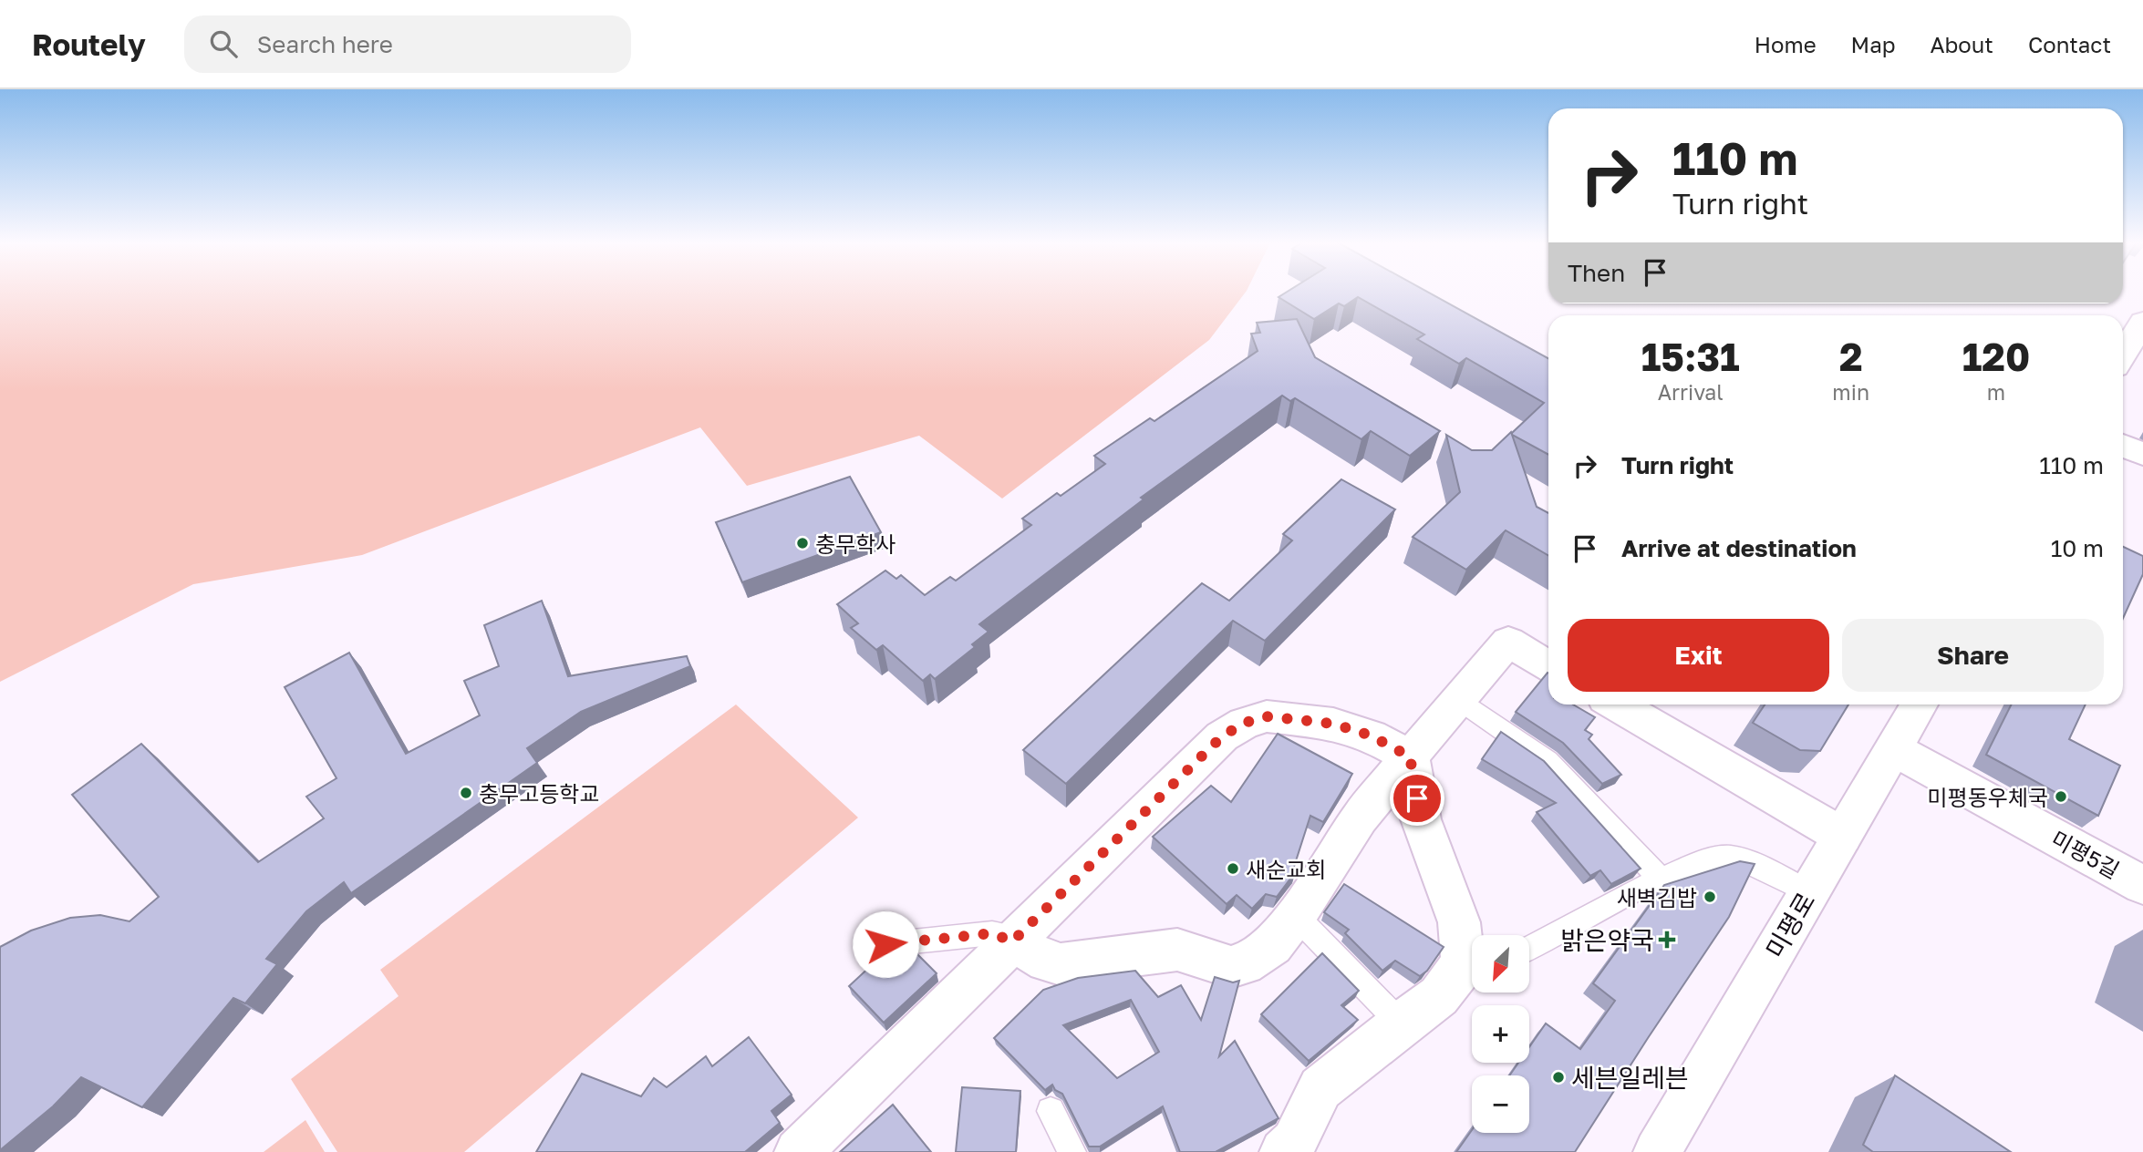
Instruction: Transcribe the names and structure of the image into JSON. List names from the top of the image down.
{
  "streets": {
    "street": ["미평5길", "미평로"]
  },
  "crossings": [
    ["미평5길", "미평로"]
  ],
  "places": {
    "other": [
      "충무학사",
      "충무고등학교",
      "미평동우체국",
      "새순교회",
      "새벽김밥",
      "세븐일레븐"
    ],
    "health": ["밝은약국"]
  },
  "north": "bottom left",
  "page": {
    "header": "Routely",
    "search": "Search here",
    "nav": [
      "Home",
      "Map",
      "About",
      "Contact"
    ],
    "turn": ["110 m", "Turn right"],
    "then": "Then",
    "eta": [
      "15:31",
      "Arrival",
      "2",
      "min",
      "120",
      "m"
    ],
    "list": [
      {
        "name": "Turn right",
        "value": "110 m"
      },
      {
        "name": "Arrive at destination",
        "value": "10 m"
      }
    ],
    "buttons": ["Exit", "Share"],
    "map_buttons": ["+", "−"]
  }
}
